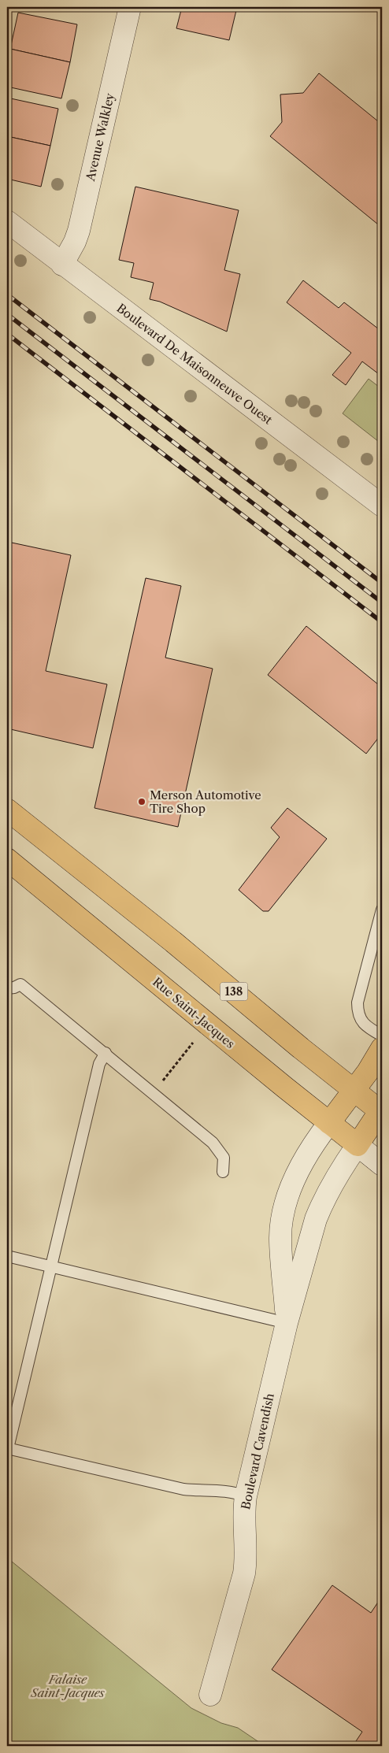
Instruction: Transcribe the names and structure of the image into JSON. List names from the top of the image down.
{
  "streets": {
    "main road": ["138", "Rue Saint-Jacques", "Boulevard Cavendish"],
    "street": ["Avenue Walkley", "Boulevard De Maisonneuve Ouest"]
  },
  "crossings": [
    ["Avenue Walkley", "Boulevard De Maisonneuve Ouest"],
    ["138", "Boulevard Cavendish"],
    ["Rue Saint-Jacques", "Boulevard Cavendish"]
  ],
  "parks": ["Falaise Saint-Jacques"],
  "places": ["Merson Automotive Tire Shop"]
}
